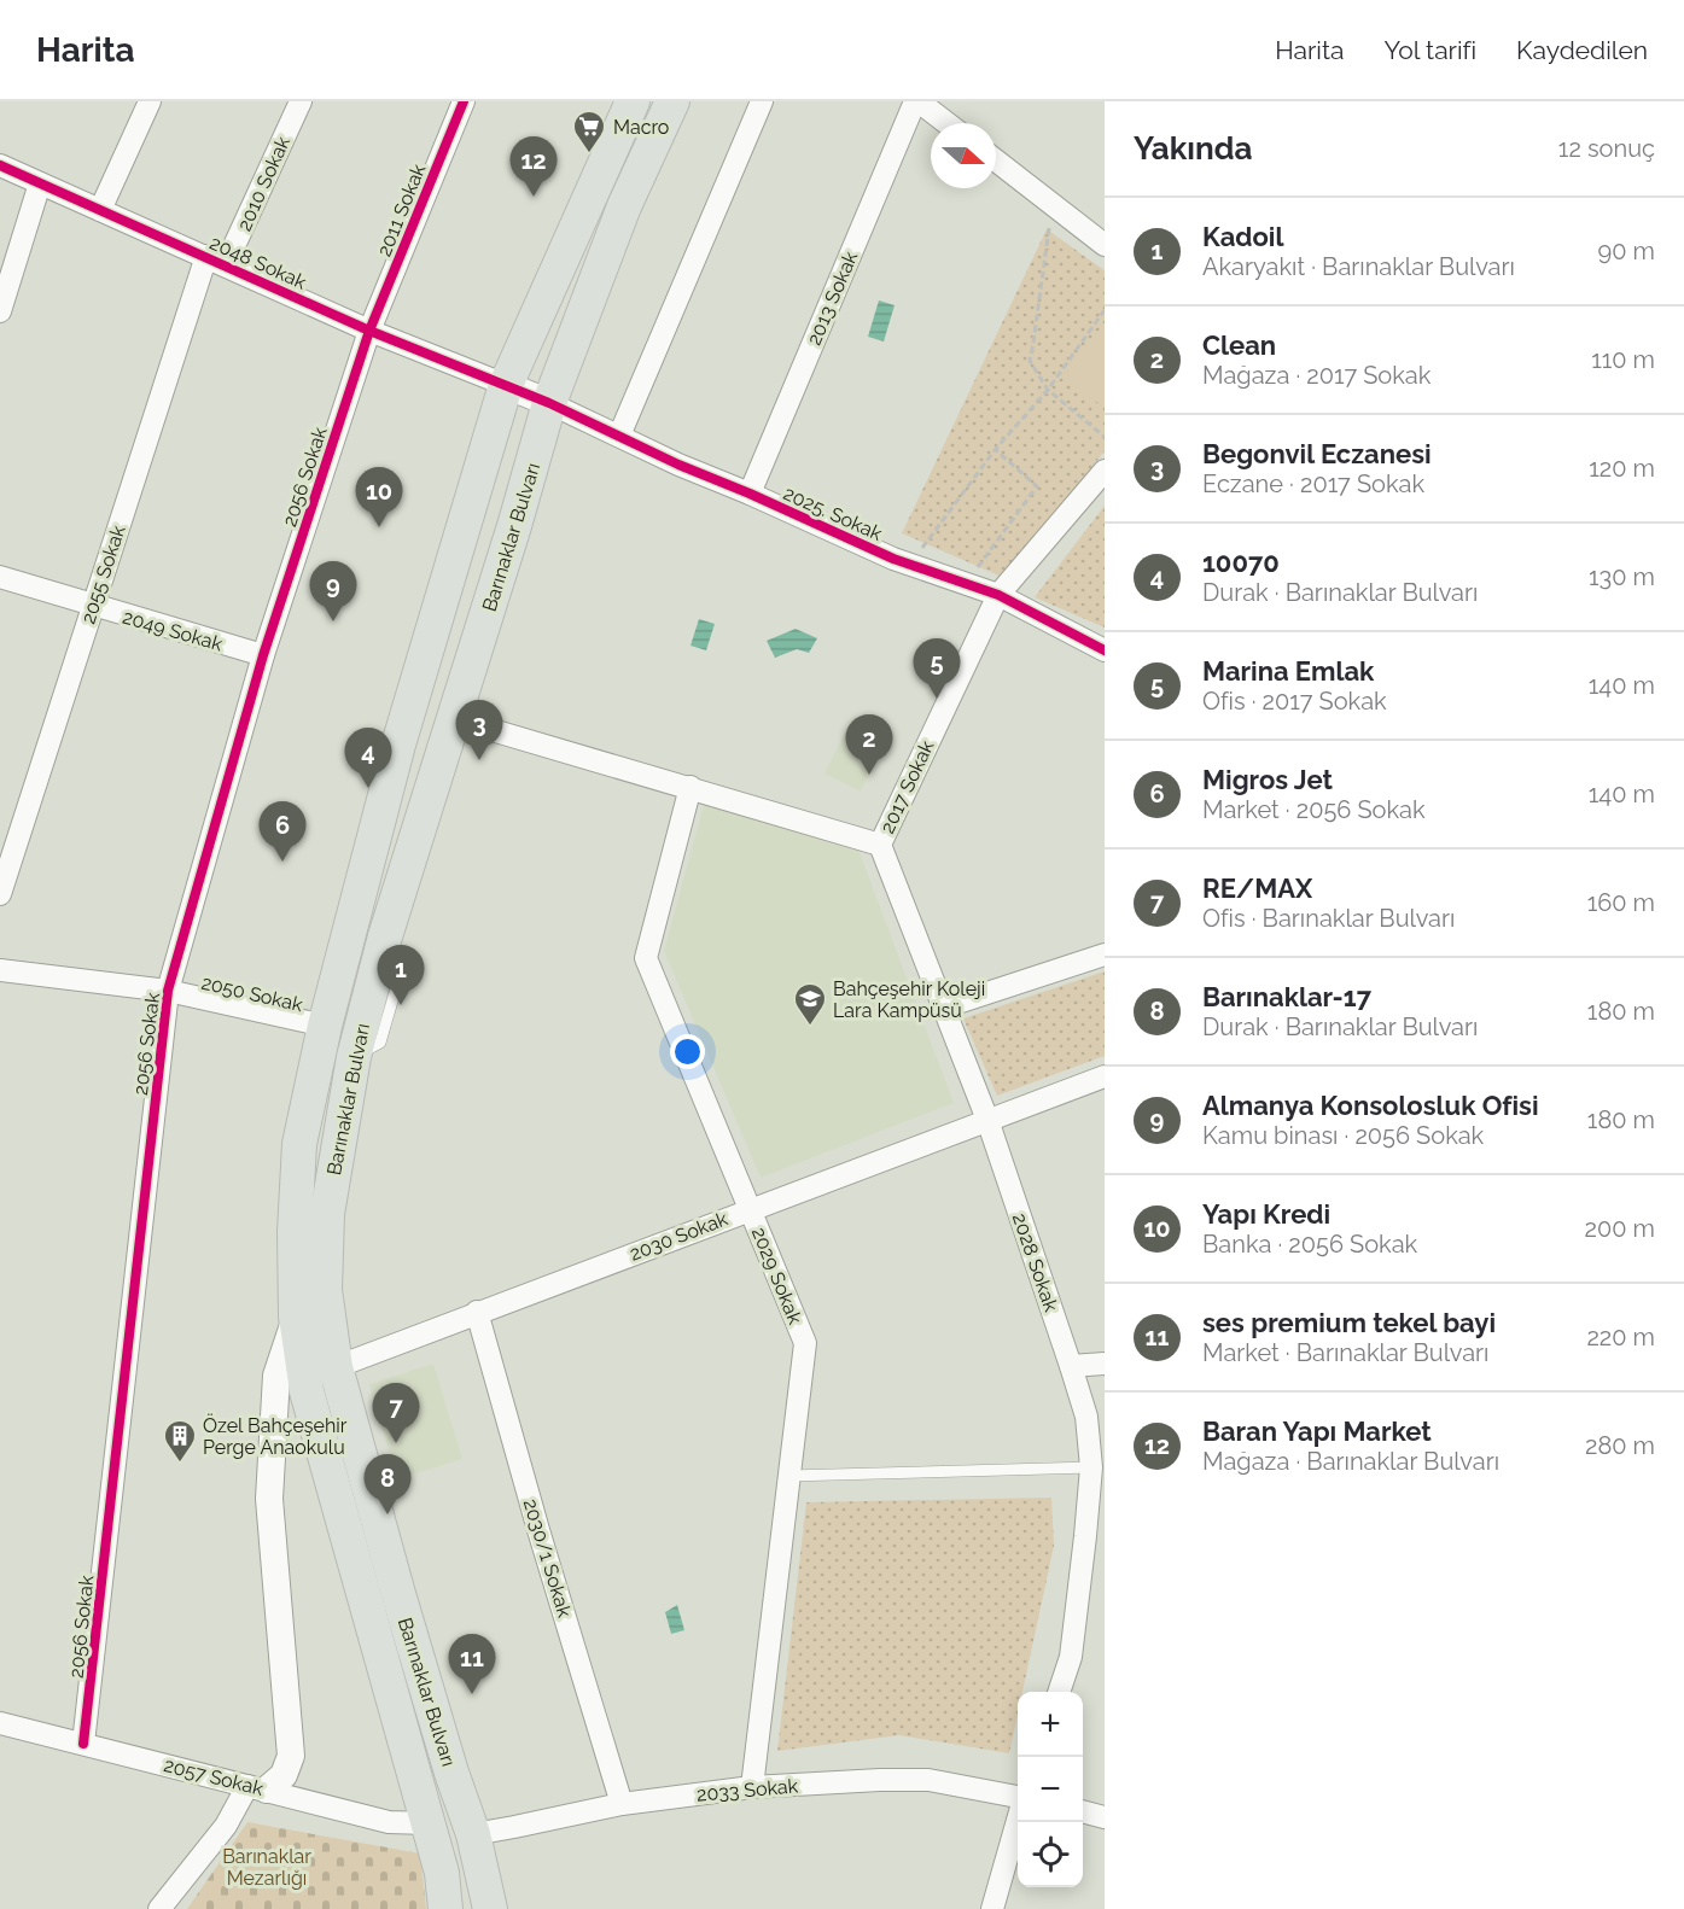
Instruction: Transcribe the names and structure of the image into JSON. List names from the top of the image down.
{
  "streets": {
    "main road": ["Barınaklar Bulvarı"],
    "street": [
      "2010 Sokak",
      "2011 Sokak",
      "2048 Sokak",
      "2013 Sokak",
      "2056 Sokak",
      "2025. Sokak",
      "2055 Sokak",
      "2049 Sokak",
      "2017 Sokak",
      "2050 Sokak",
      "2030 Sokak",
      "2028 Sokak",
      "2029 Sokak",
      "2030/1 Sokak",
      "2057 Sokak",
      "2033 Sokak"
    ]
  },
  "crossings": [
    ["2010 Sokak", "2048 Sokak"],
    ["2010 Sokak", "2055 Sokak"],
    ["2011 Sokak", "2048 Sokak"],
    ["2011 Sokak", "2056 Sokak"],
    ["2048 Sokak", "2056 Sokak"],
    ["2048 Sokak", "Barınaklar Bulvarı"],
    ["2048 Sokak", "2055 Sokak"],
    ["2013 Sokak", "2025. Sokak"],
    ["2056 Sokak", "2049 Sokak"],
    ["2056 Sokak", "2050 Sokak"],
    ["2056 Sokak", "2057 Sokak"],
    ["2025. Sokak", "Barınaklar Bulvarı"],
    ["2025. Sokak", "2017 Sokak"],
    ["Barınaklar Bulvarı", "2017 Sokak"],
    ["Barınaklar Bulvarı", "2050 Sokak"],
    ["Barınaklar Bulvarı", "2030 Sokak"],
    ["Barınaklar Bulvarı", "2057 Sokak"],
    ["Barınaklar Bulvarı", "2033 Sokak"],
    ["2055 Sokak", "2049 Sokak"],
    ["2017 Sokak", "2028 Sokak"],
    ["2017 Sokak", "2029 Sokak"],
    ["2030 Sokak", "2028 Sokak"],
    ["2030 Sokak", "2029 Sokak"],
    ["2030 Sokak", "2030/1 Sokak"],
    ["2029 Sokak", "2033 Sokak"],
    ["2030/1 Sokak", "2033 Sokak"]
  ],
  "parks": ["Barınaklar Mezarlığı"],
  "places": {
    "supermarket": ["Macro"],
    "school or university": ["Bahçeşehir Koleji Lara Kampüsü"],
    "building": ["Özel Bahçeşehir Perge Anaokulu"]
  },
  "north": "right",
  "page": {
    "header": "Harita",
    "nav": ["Harita", "Yol tarifi", "Kaydedilen"],
    "heading": ["Yakında", "12 sonuç"],
    "pins": [
      "12",
      "10",
      "9",
      "5",
      "3",
      "2",
      "4",
      "6",
      "1",
      "7",
      "8",
      "11"
    ],
    "list": [
      {
        "mark": "1",
        "name": "Kadoil",
        "note": "Akaryakıt · Barınaklar Bulvarı",
        "value": "90 m"
      },
      {
        "mark": "2",
        "name": "Clean",
        "note": "Mağaza · 2017 Sokak",
        "value": "110 m"
      },
      {
        "mark": "3",
        "name": "Begonvil Eczanesi",
        "note": "Eczane · 2017 Sokak",
        "value": "120 m"
      },
      {
        "mark": "4",
        "name": "10070",
        "note": "Durak · Barınaklar Bulvarı",
        "value": "130 m"
      },
      {
        "mark": "5",
        "name": "Marina Emlak",
        "note": "Ofis · 2017 Sokak",
        "value": "140 m"
      },
      {
        "mark": "6",
        "name": "Migros Jet",
        "note": "Market · 2056 Sokak",
        "value": "140 m"
      },
      {
        "mark": "7",
        "name": "RE/MAX",
        "note": "Ofis · Barınaklar Bulvarı",
        "value": "160 m"
      },
      {
        "mark": "8",
        "name": "Barınaklar-17",
        "note": "Durak · Barınaklar Bulvarı",
        "value": "180 m"
      },
      {
        "mark": "9",
        "name": "Almanya Konsolosluk Ofisi",
        "note": "Kamu binası · 2056 Sokak",
        "value": "180 m"
      },
      {
        "mark": "10",
        "name": "Yapı Kredi",
        "note": "Banka · 2056 Sokak",
        "value": "200 m"
      },
      {
        "mark": "11",
        "name": "ses premium tekel bayi",
        "note": "Market · Barınaklar Bulvarı",
        "value": "220 m"
      },
      {
        "mark": "12",
        "name": "Baran Yapı Market",
        "note": "Mağaza · Barınaklar Bulvarı",
        "value": "280 m"
      }
    ],
    "map_buttons": ["+", "−"]
  }
}
